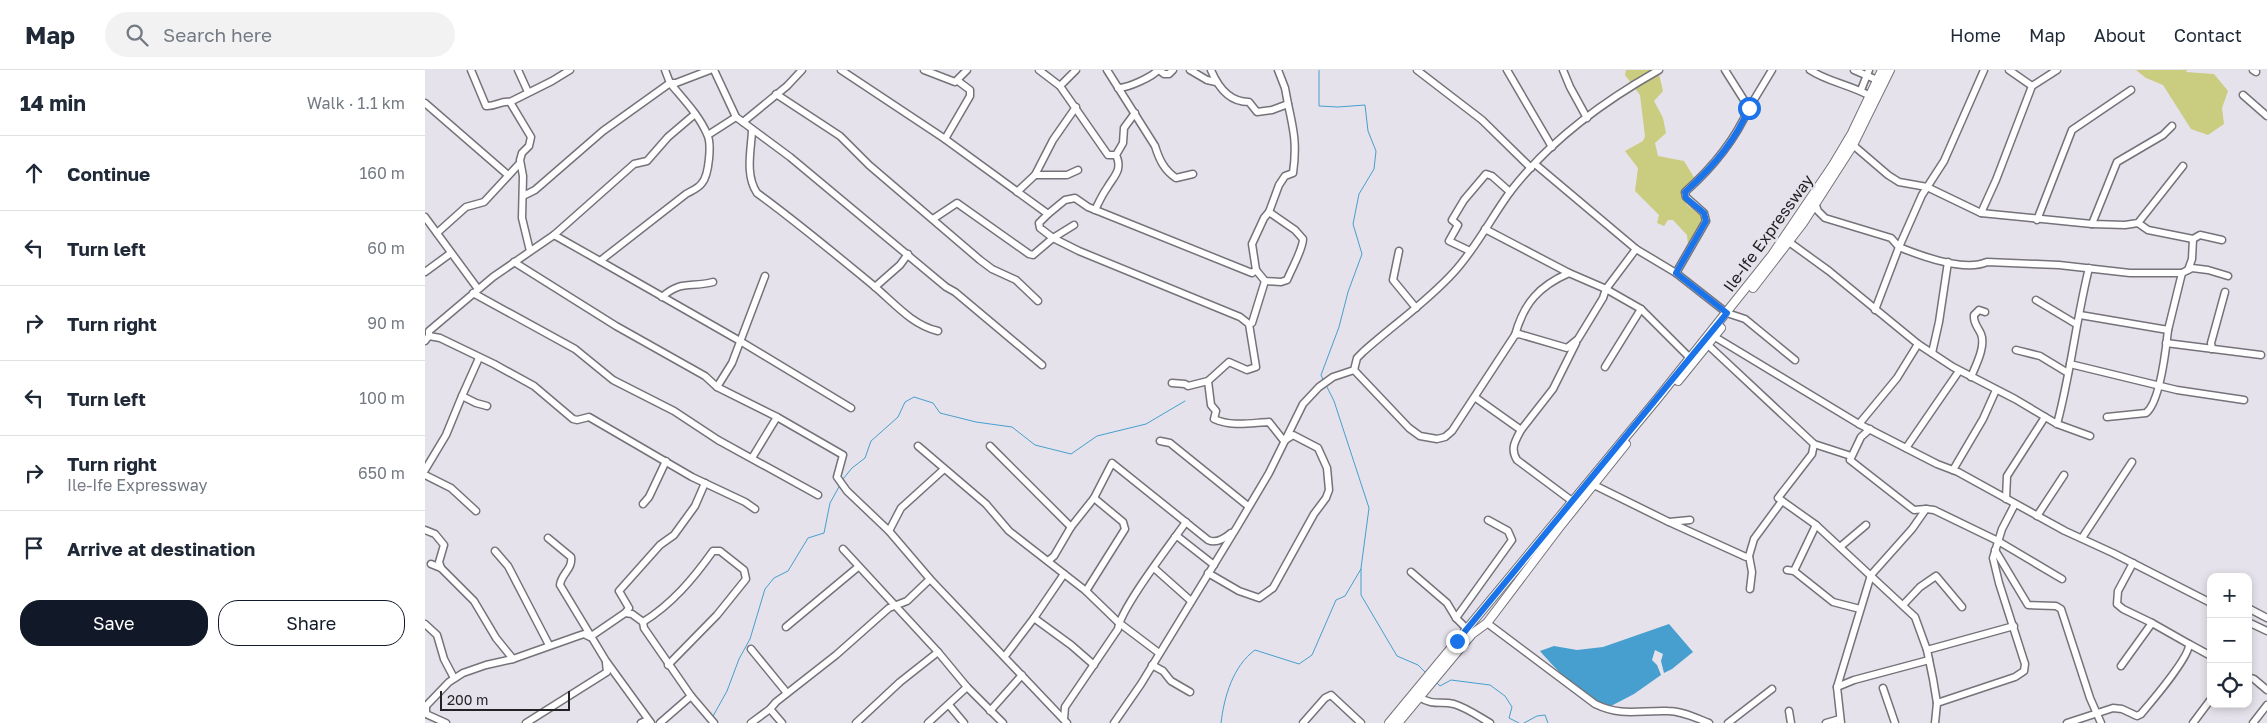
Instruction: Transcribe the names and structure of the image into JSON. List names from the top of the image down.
{
  "streets": {
    "main road": ["Ile-Ife Expressway"]
  },
  "scale_bar": "200 m",
  "page": {
    "header": "Map",
    "search": "Search here",
    "nav": [
      "Home",
      "Map",
      "About",
      "Contact"
    ],
    "heading": ["14 min", "Walk · 1.1 km"],
    "list": [
      ["Continue", "160 m"],
      ["Turn left", "60 m"],
      ["Turn right", "90 m"],
      ["Turn left", "100 m"],
      ["Turn right", "Ile-Ife Expressway", "650 m"],
      "Arrive at destination"
    ],
    "map_buttons": ["+", "−"],
    "buttons": ["Save", "Share"],
    "scale": "200 m"
  }
}
